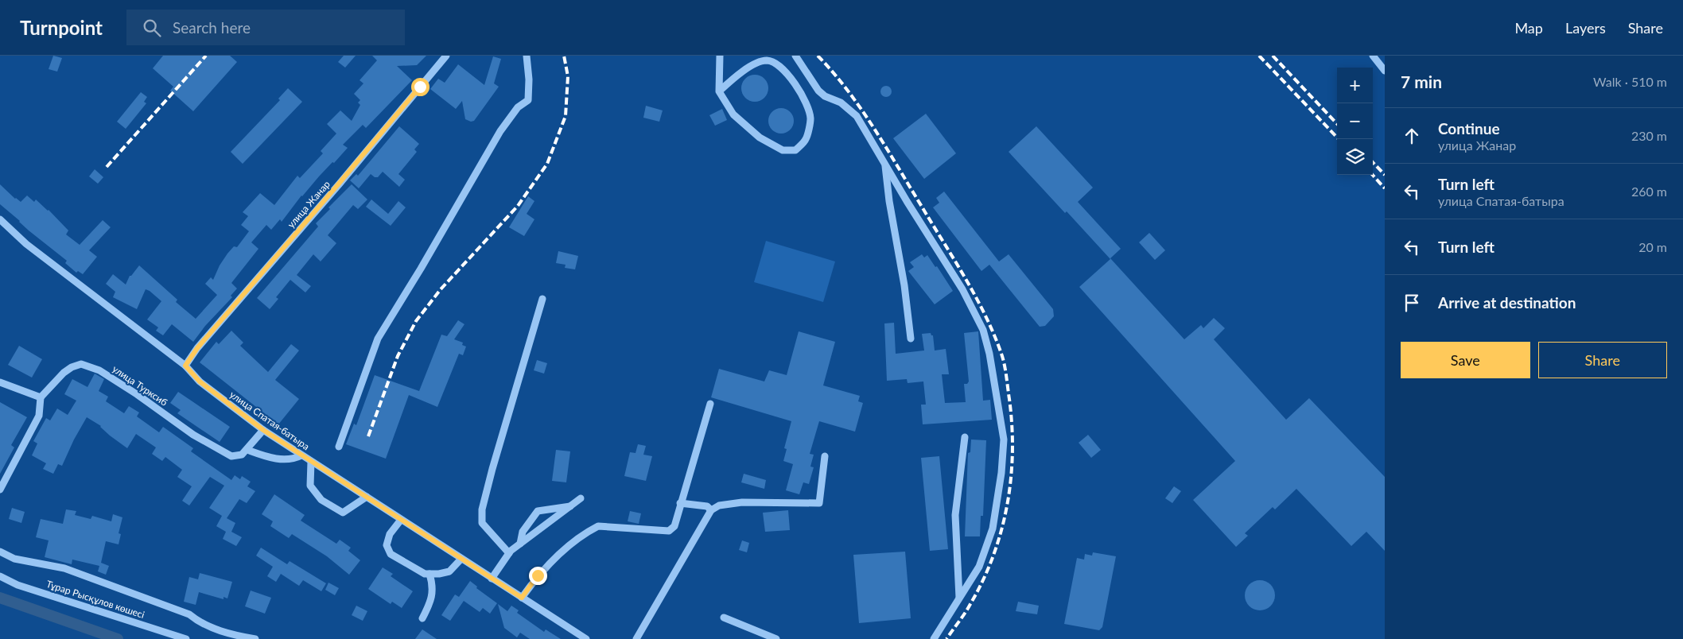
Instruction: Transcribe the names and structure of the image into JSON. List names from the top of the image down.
{
  "streets": {
    "street": [
      "улица Жанар",
      "улица Турксиб",
      "улица Спатая-батыра",
      "Тұрар Рысқұлов көшесі"
    ]
  },
  "crossings": [
    ["улица Жанар", "улица Спатая-батыра"]
  ],
  "page": {
    "header": "Turnpoint",
    "search": "Search here",
    "nav": ["Map", "Layers", "Share"],
    "heading": ["7 min", "Walk · 510 m"],
    "map_buttons": ["+", "−"],
    "list": [
      ["Continue", "улица Жанар", "230 m"],
      ["Turn left", "улица Спатая-батыра", "260 m"],
      ["Turn left", "20 m"],
      "Arrive at destination"
    ],
    "buttons": ["Save", "Share"]
  }
}
